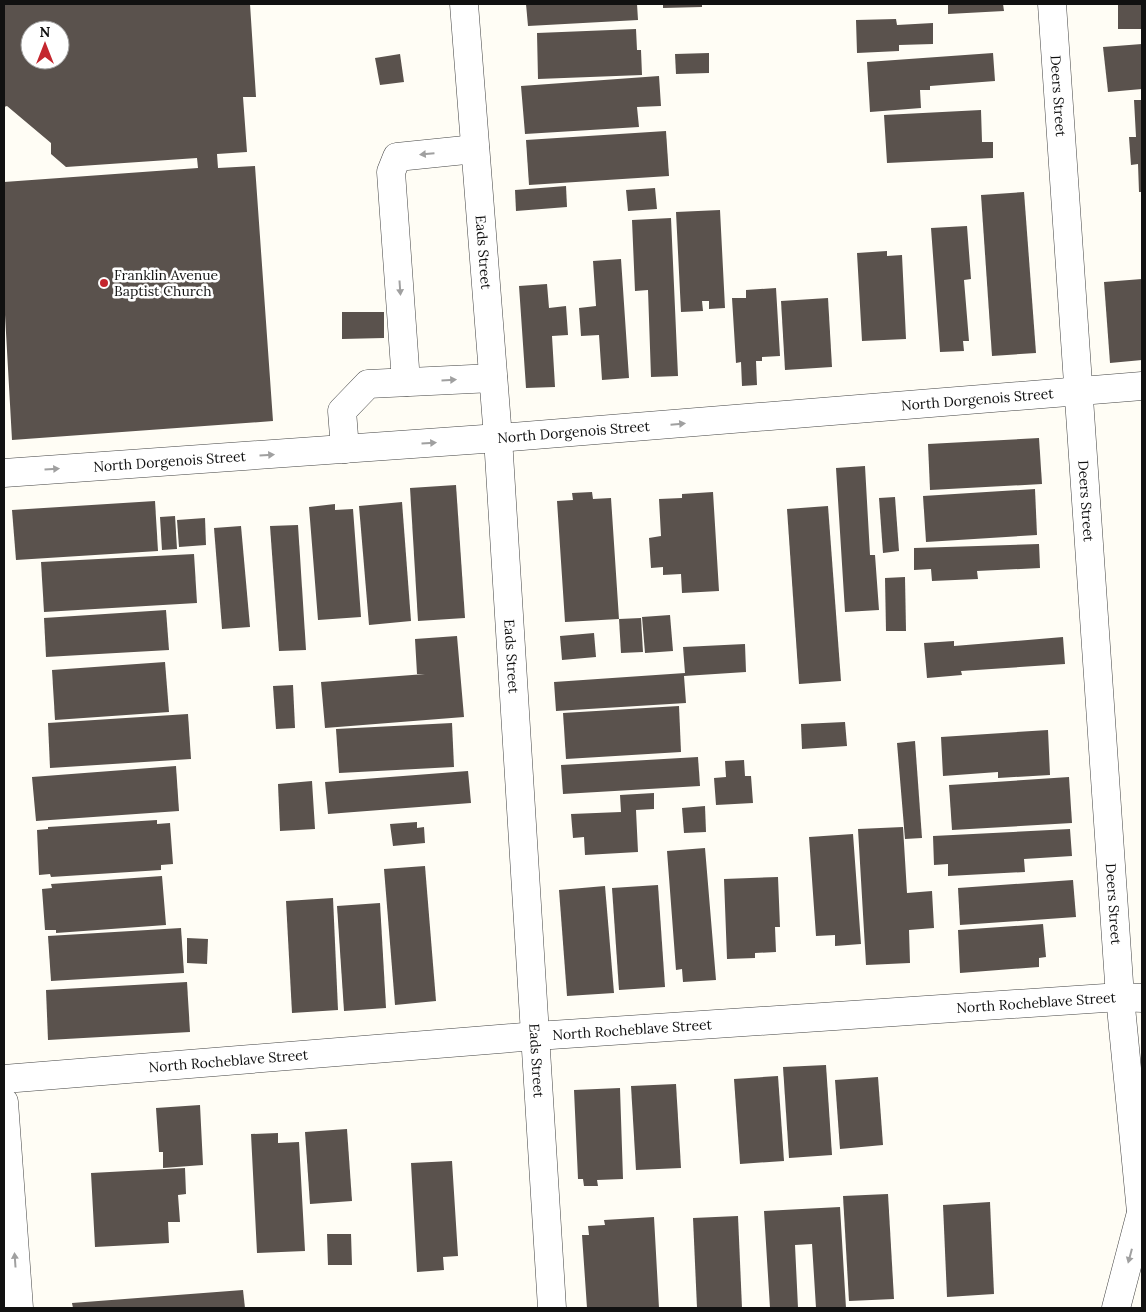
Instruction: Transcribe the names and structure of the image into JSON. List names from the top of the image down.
{
  "streets": {
    "street": [
      "Deers Street",
      "Eads Street",
      "North Dorgenois Street",
      "North Rocheblave Street"
    ]
  },
  "crossings": [
    ["Deers Street", "North Dorgenois Street"],
    ["Deers Street", "North Rocheblave Street"],
    ["Eads Street", "North Dorgenois Street"],
    ["Eads Street", "North Rocheblave Street"]
  ],
  "one_way": ["North Dorgenois Street"],
  "places": ["Franklin Avenue Baptist Church"],
  "north": "top"
}
